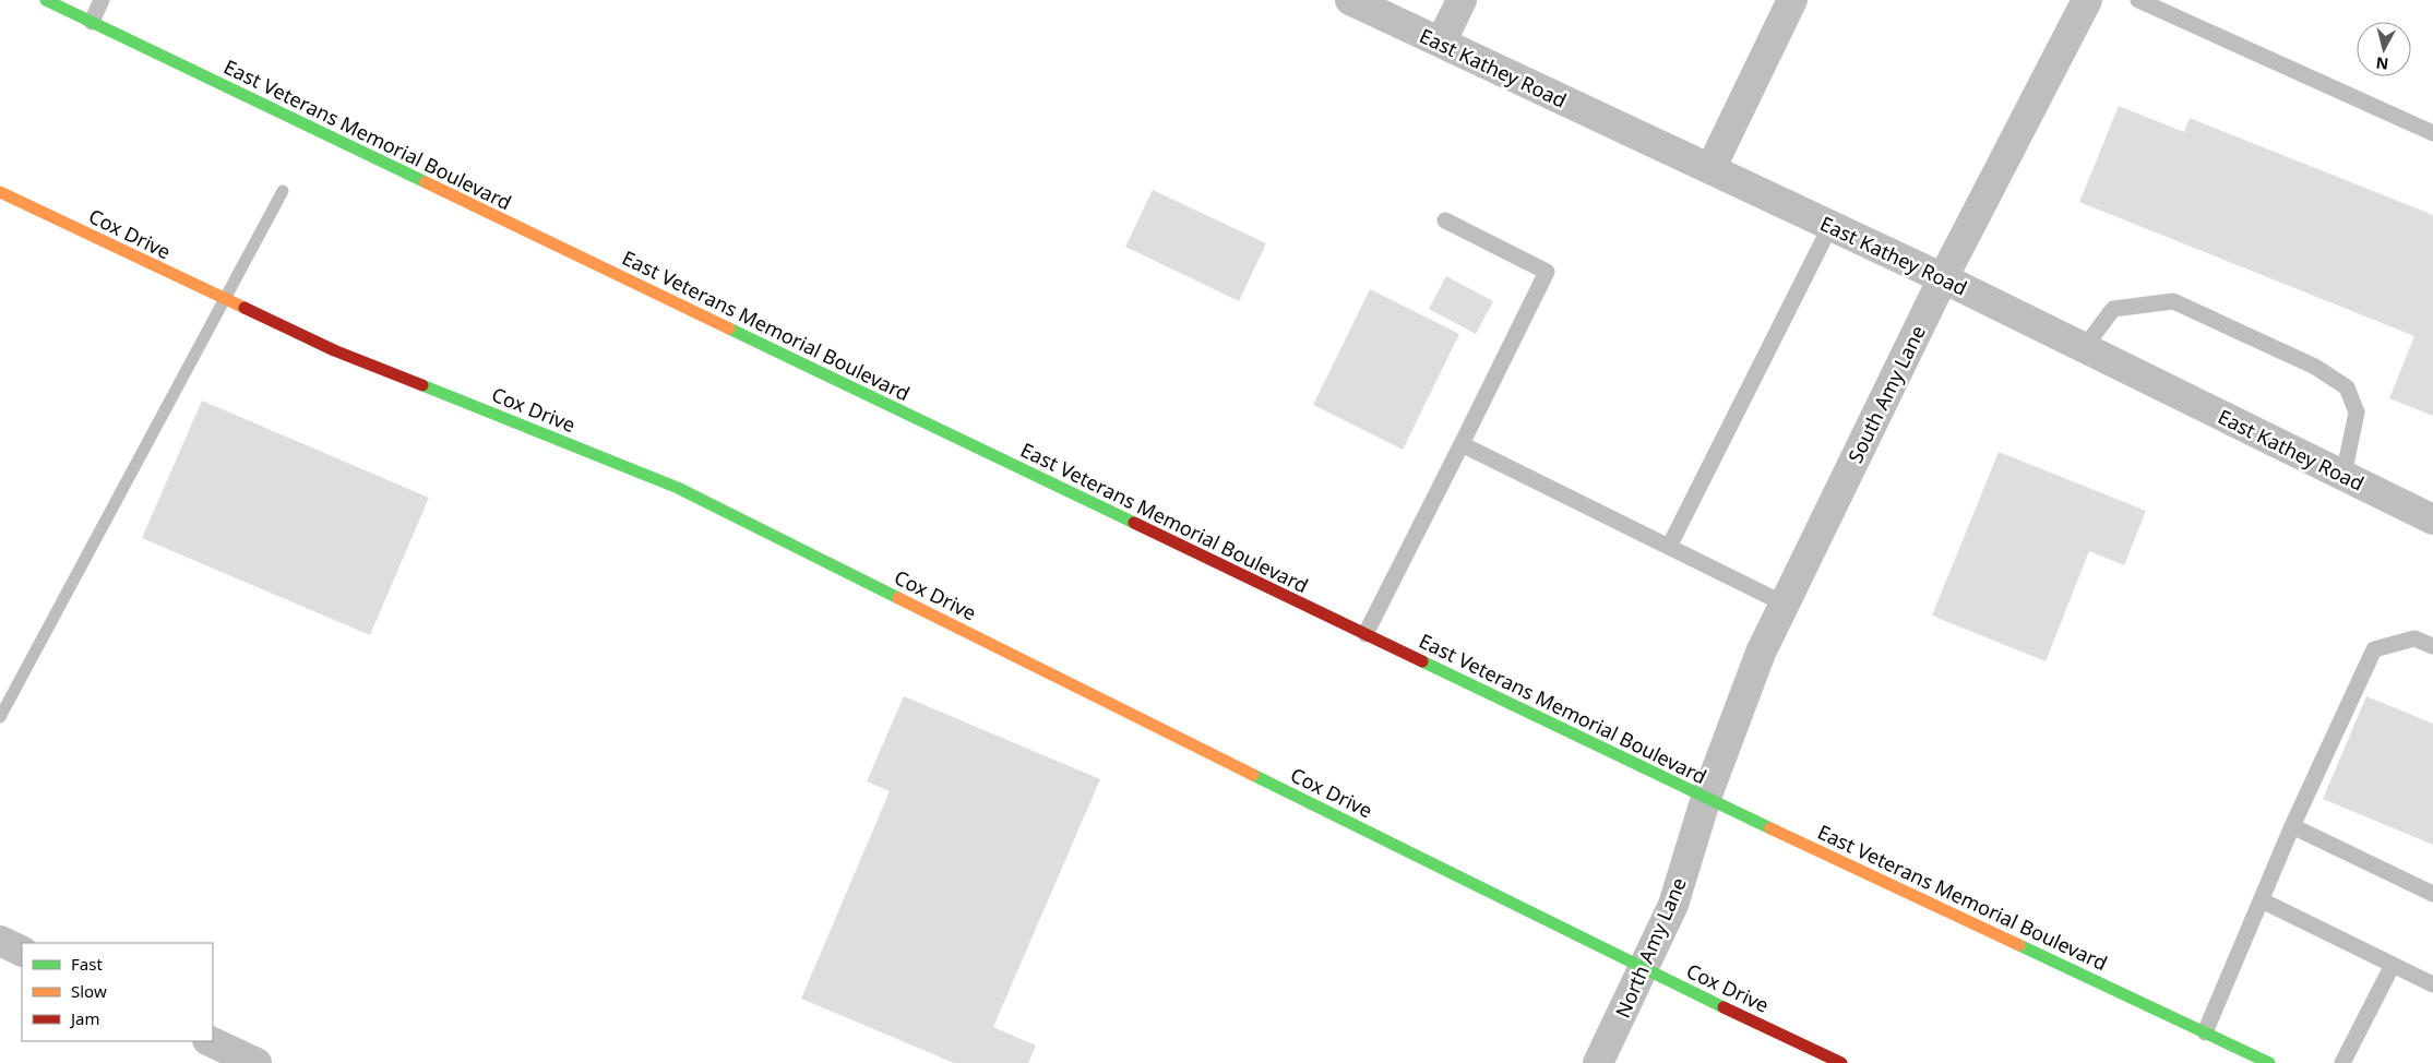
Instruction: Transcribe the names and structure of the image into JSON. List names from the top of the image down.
{
  "streets": {
    "main road": ["East Veterans Memorial Boulevard", "Cox Drive"],
    "street": ["East Kathey Road", "South Amy Lane", "North Amy Lane"]
  },
  "crossings": [
    ["East Kathey Road", "South Amy Lane"],
    ["East Veterans Memorial Boulevard", "South Amy Lane"],
    ["East Veterans Memorial Boulevard", "North Amy Lane"],
    ["Cox Drive", "North Amy Lane"],
    ["South Amy Lane", "North Amy Lane"]
  ],
  "legend": ["Fast", "Slow", "Jam"],
  "north": "bottom"
}
